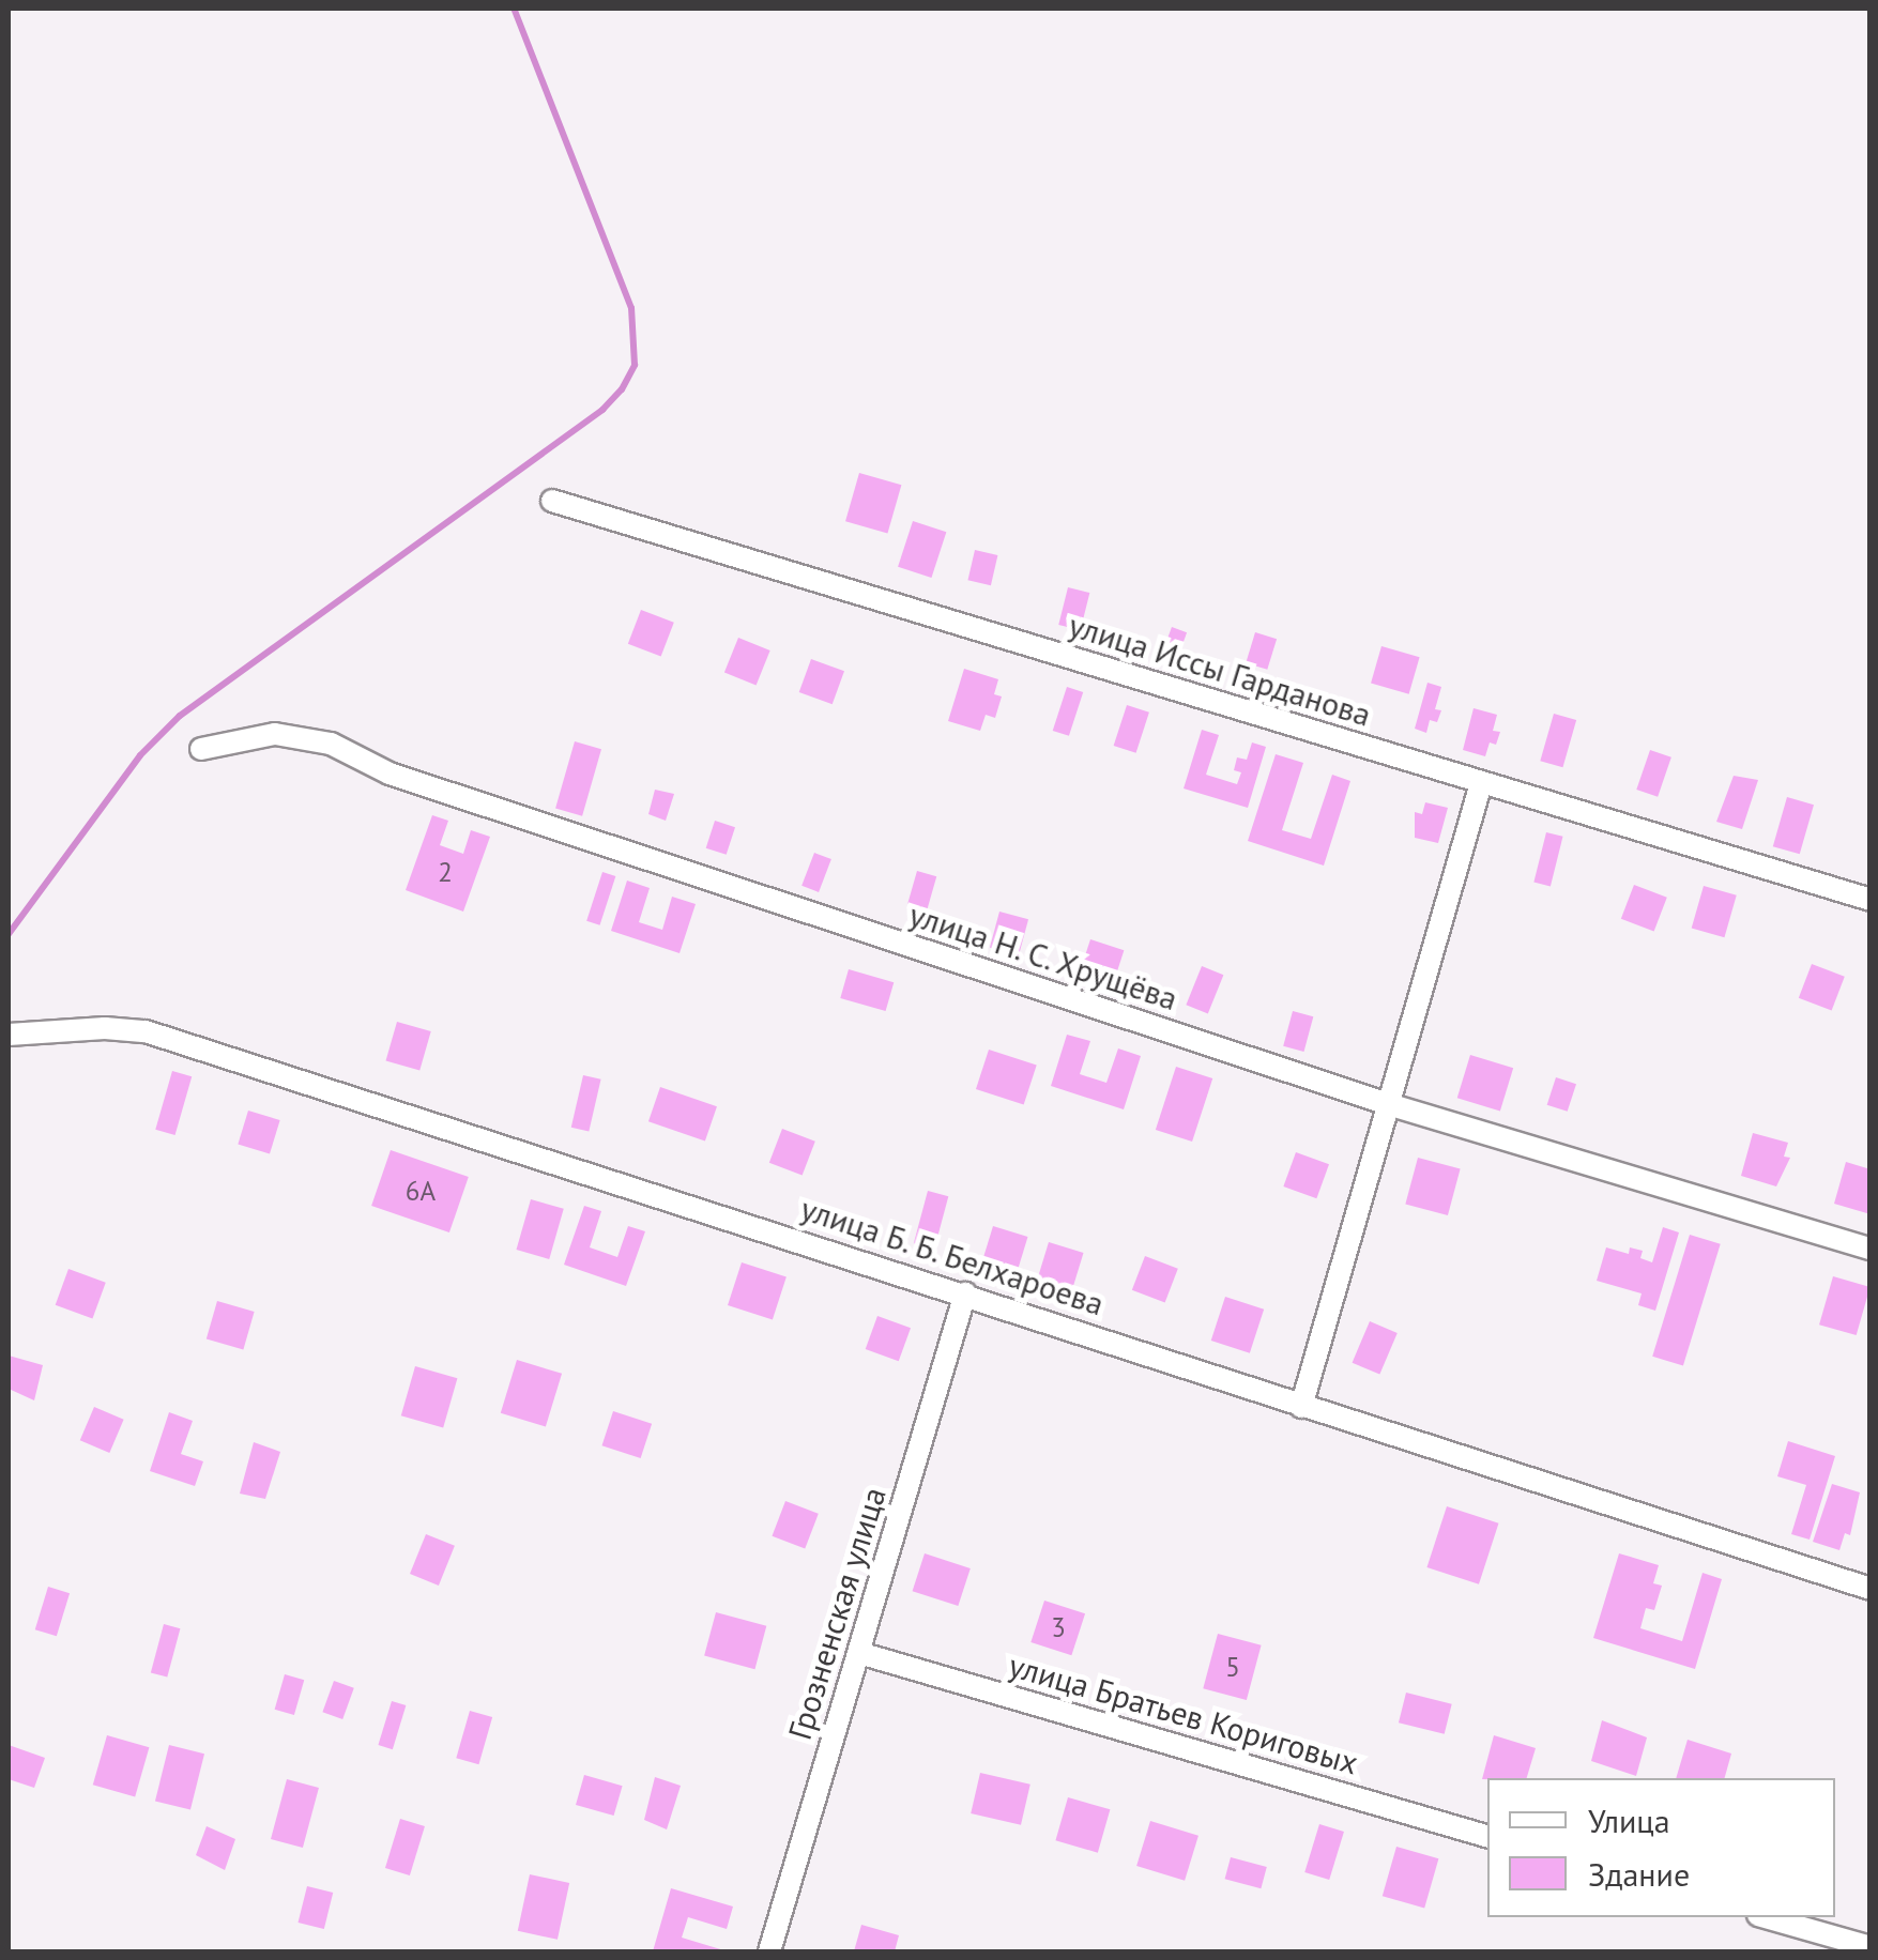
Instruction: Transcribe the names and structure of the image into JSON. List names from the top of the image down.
{
  "streets": {
    "street": [
      "улица Иссы Гарданова",
      "улица Н. С. Хрущёва",
      "улица Б. Б. Белхароева",
      "Грозненская улица",
      "улица Братьев Кориговых"
    ]
  },
  "crossings": [
    ["улица Б. Б. Белхароева", "Грозненская улица"],
    ["Грозненская улица", "улица Братьев Кориговых"]
  ],
  "house_numbers": [
    "2",
    "6А",
    "3",
    "5"
  ],
  "legend": ["Улица", "Здание"]
}
